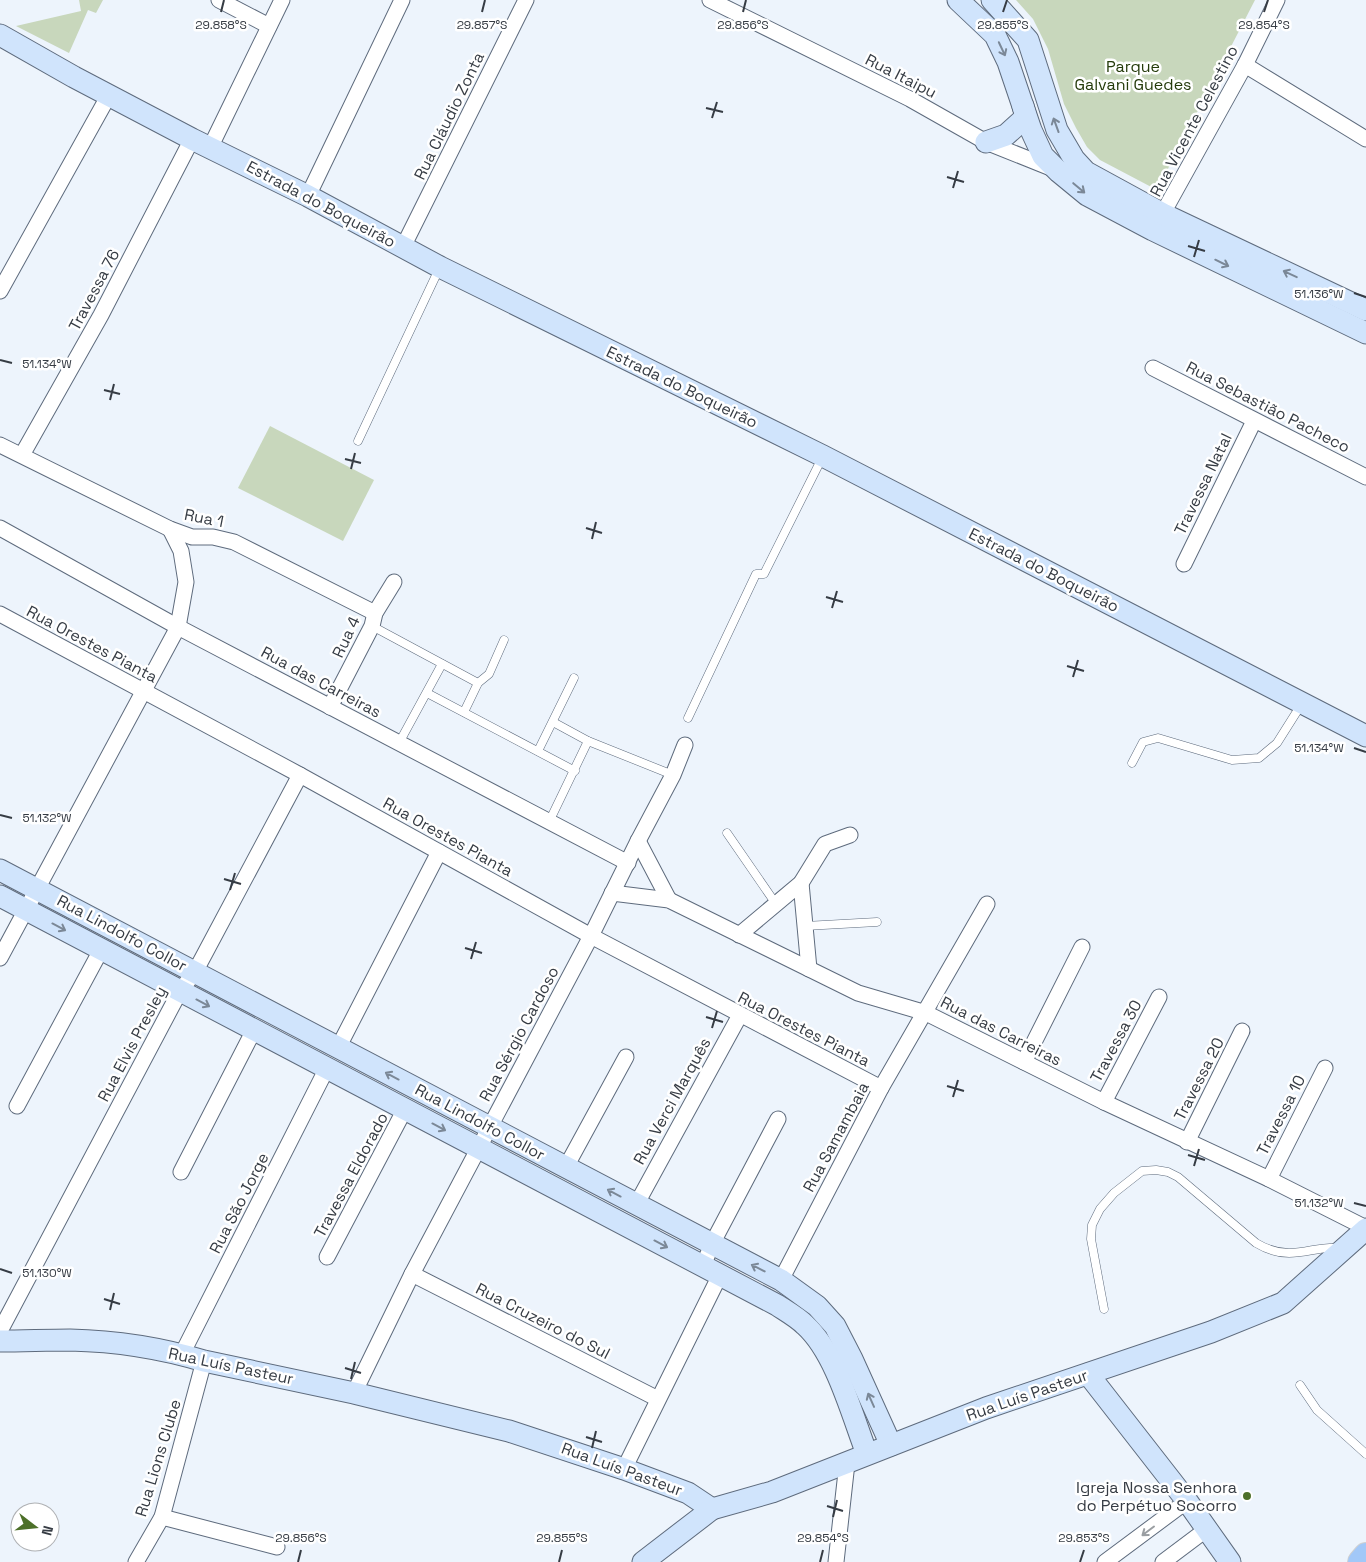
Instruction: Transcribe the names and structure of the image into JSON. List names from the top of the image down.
{
  "streets": {
    "street": [
      "Rua Itaipu",
      "Rua Cláudio Zonta",
      "Rua Vicente Celestino",
      "Estrada do Boqueirão",
      "Travessa 76",
      "Rua Sebastião Pacheco",
      "Travessa Natal",
      "Rua 1",
      "Rua 4",
      "Rua Orestes Pianta",
      "Rua das Carreiras",
      "Rua Lindolfo Collor",
      "Rua Sérgio Cardoso",
      "Travessa 30",
      "Rua Elvis Presley",
      "Travessa 20",
      "Rua Verci Marquês",
      "Travessa 10",
      "Rua Samambaia",
      "Travessa Eldorado",
      "Rua São Jorge",
      "Rua Cruzeiro do Sul",
      "Rua Luís Pasteur",
      "Rua Lions Clube"
    ]
  },
  "crossings": [
    ["Rua Cláudio Zonta", "Estrada do Boqueirão"],
    ["Estrada do Boqueirão", "Travessa 76"],
    ["Travessa 76", "Rua 1"],
    ["Rua Sebastião Pacheco", "Travessa Natal"],
    ["Rua 1", "Rua 4"],
    ["Rua 4", "Rua das Carreiras"],
    ["Rua Orestes Pianta", "Rua Sérgio Cardoso"],
    ["Rua Orestes Pianta", "Rua Elvis Presley"],
    ["Rua Orestes Pianta", "Rua Verci Marquês"],
    ["Rua Orestes Pianta", "Rua Samambaia"],
    ["Rua das Carreiras", "Rua Sérgio Cardoso"],
    ["Rua das Carreiras", "Travessa 30"],
    ["Rua das Carreiras", "Travessa 20"],
    ["Rua das Carreiras", "Travessa 10"],
    ["Rua das Carreiras", "Rua Samambaia"],
    ["Rua das Carreiras", "Rua Luís Pasteur"],
    ["Rua Lindolfo Collor", "Rua Sérgio Cardoso"],
    ["Rua Lindolfo Collor", "Rua Elvis Presley"],
    ["Rua Lindolfo Collor", "Rua Verci Marquês"],
    ["Rua Lindolfo Collor", "Rua Samambaia"],
    ["Rua Lindolfo Collor", "Travessa Eldorado"],
    ["Rua Lindolfo Collor", "Rua São Jorge"],
    ["Rua Lindolfo Collor", "Rua Luís Pasteur"],
    ["Rua Sérgio Cardoso", "Rua Cruzeiro do Sul"],
    ["Rua Sérgio Cardoso", "Rua Luís Pasteur"],
    ["Rua São Jorge", "Rua Luís Pasteur"],
    ["Rua Luís Pasteur", "Rua Lions Clube"]
  ],
  "parks": ["Parque Galvani Guedes"],
  "places": ["Igreja Nossa Senhora do Perpétuo Socorro"],
  "north": "right",
  "coordinates": [
    "29.858°S",
    "29.857°S",
    "29.856°S",
    "29.855°S",
    "29.854°S",
    "51.136°W",
    "51.134°W",
    "51.132°W",
    "51.130°W",
    "29.853°S"
  ]
}
